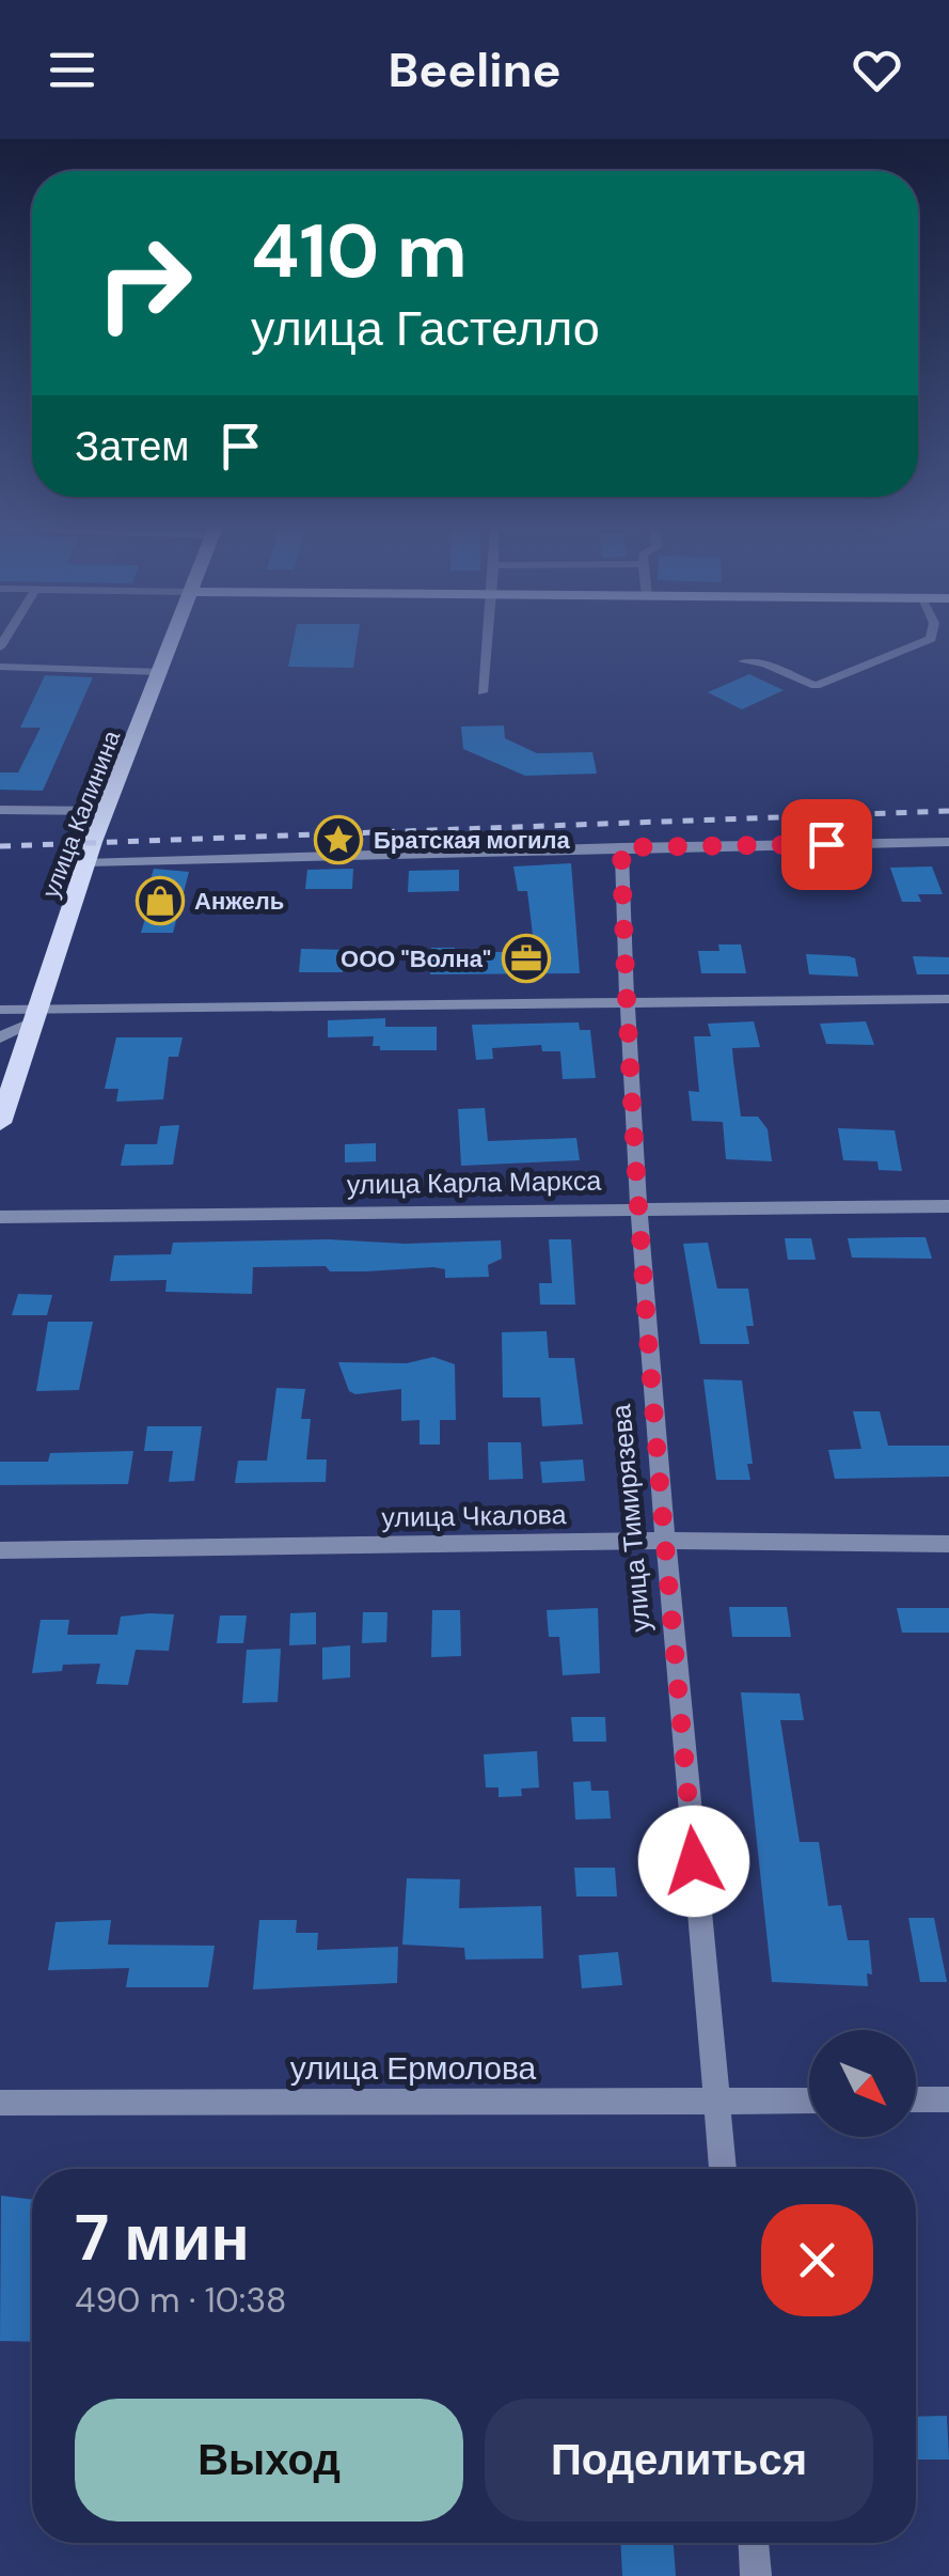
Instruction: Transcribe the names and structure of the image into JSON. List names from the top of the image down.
{
  "streets": {
    "main road": ["улица Калинина"],
    "street": [
      "улица Карла Маркса",
      "улица Чкалова",
      "улица Тимирязева",
      "улица Ермолова"
    ]
  },
  "crossings": [
    ["улица Карла Маркса", "улица Тимирязева"],
    ["улица Чкалова", "улица Тимирязева"],
    ["улица Тимирязева", "улица Ермолова"]
  ],
  "places": {
    "place": ["Братская могила"],
    "shop": ["Анжель"],
    "office": ["ООО \"Волна\""]
  },
  "north": "bottom right",
  "page": {
    "header": "Beeline",
    "turn": ["410 m", "улица Гастелло"],
    "then": "Затем",
    "heading": ["7 мин", "490 m · 10:38"],
    "buttons": ["Выход", "Поделиться"]
  }
}
